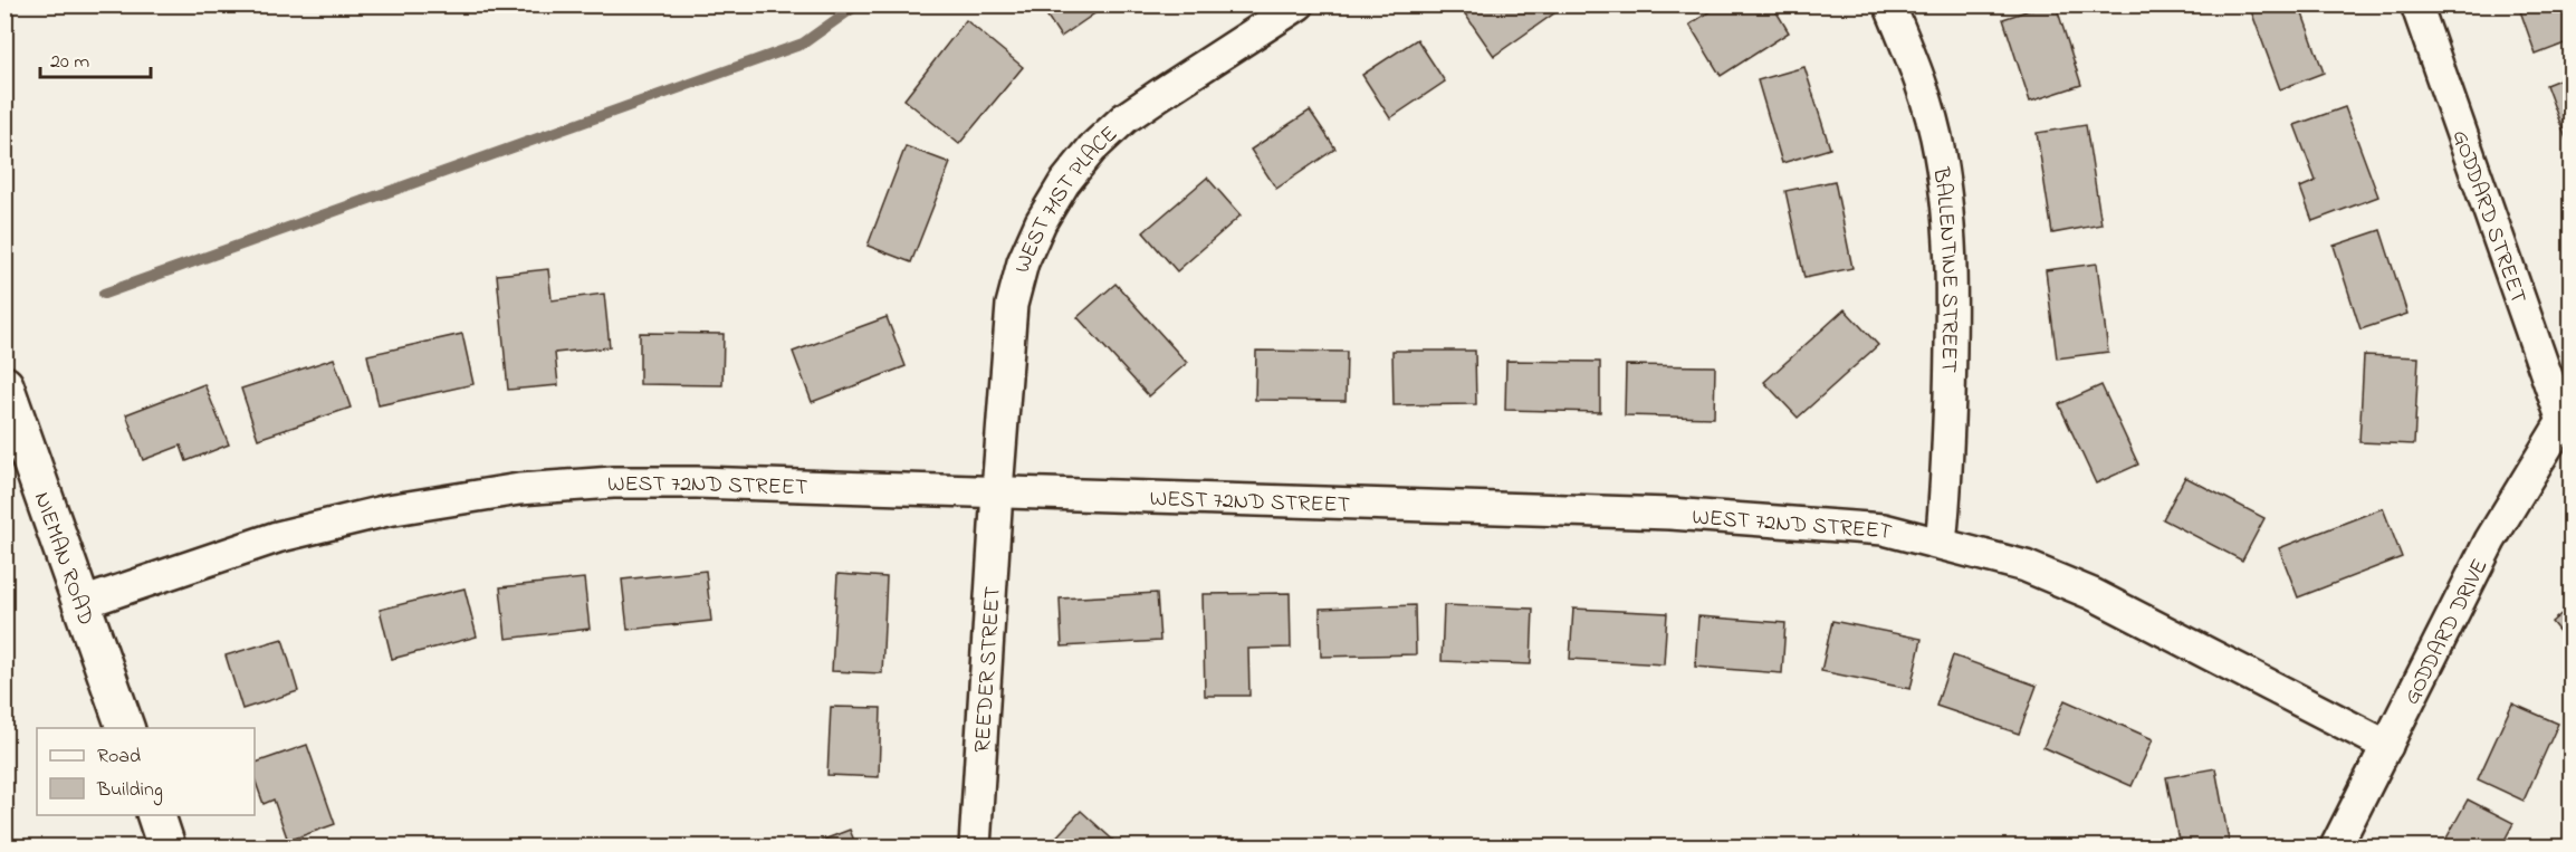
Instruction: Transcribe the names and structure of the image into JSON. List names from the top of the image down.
{
  "streets": {
    "main road": ["NIEMAN ROAD"],
    "street": [
      "WEST 71ST PLACE",
      "GODDARD STREET",
      "BALLENTINE STREET",
      "WEST 72ND STREET",
      "GODDARD DRIVE",
      "REEDER STREET"
    ]
  },
  "crossings": [
    ["WEST 71ST PLACE", "WEST 72ND STREET"],
    ["WEST 71ST PLACE", "REEDER STREET"],
    ["GODDARD STREET", "GODDARD DRIVE"],
    ["BALLENTINE STREET", "WEST 72ND STREET"],
    ["WEST 72ND STREET", "NIEMAN ROAD"],
    ["WEST 72ND STREET", "GODDARD DRIVE"],
    ["WEST 72ND STREET", "REEDER STREET"]
  ],
  "legend": ["Road", "Building"],
  "scale_bar": "20 m"
}
